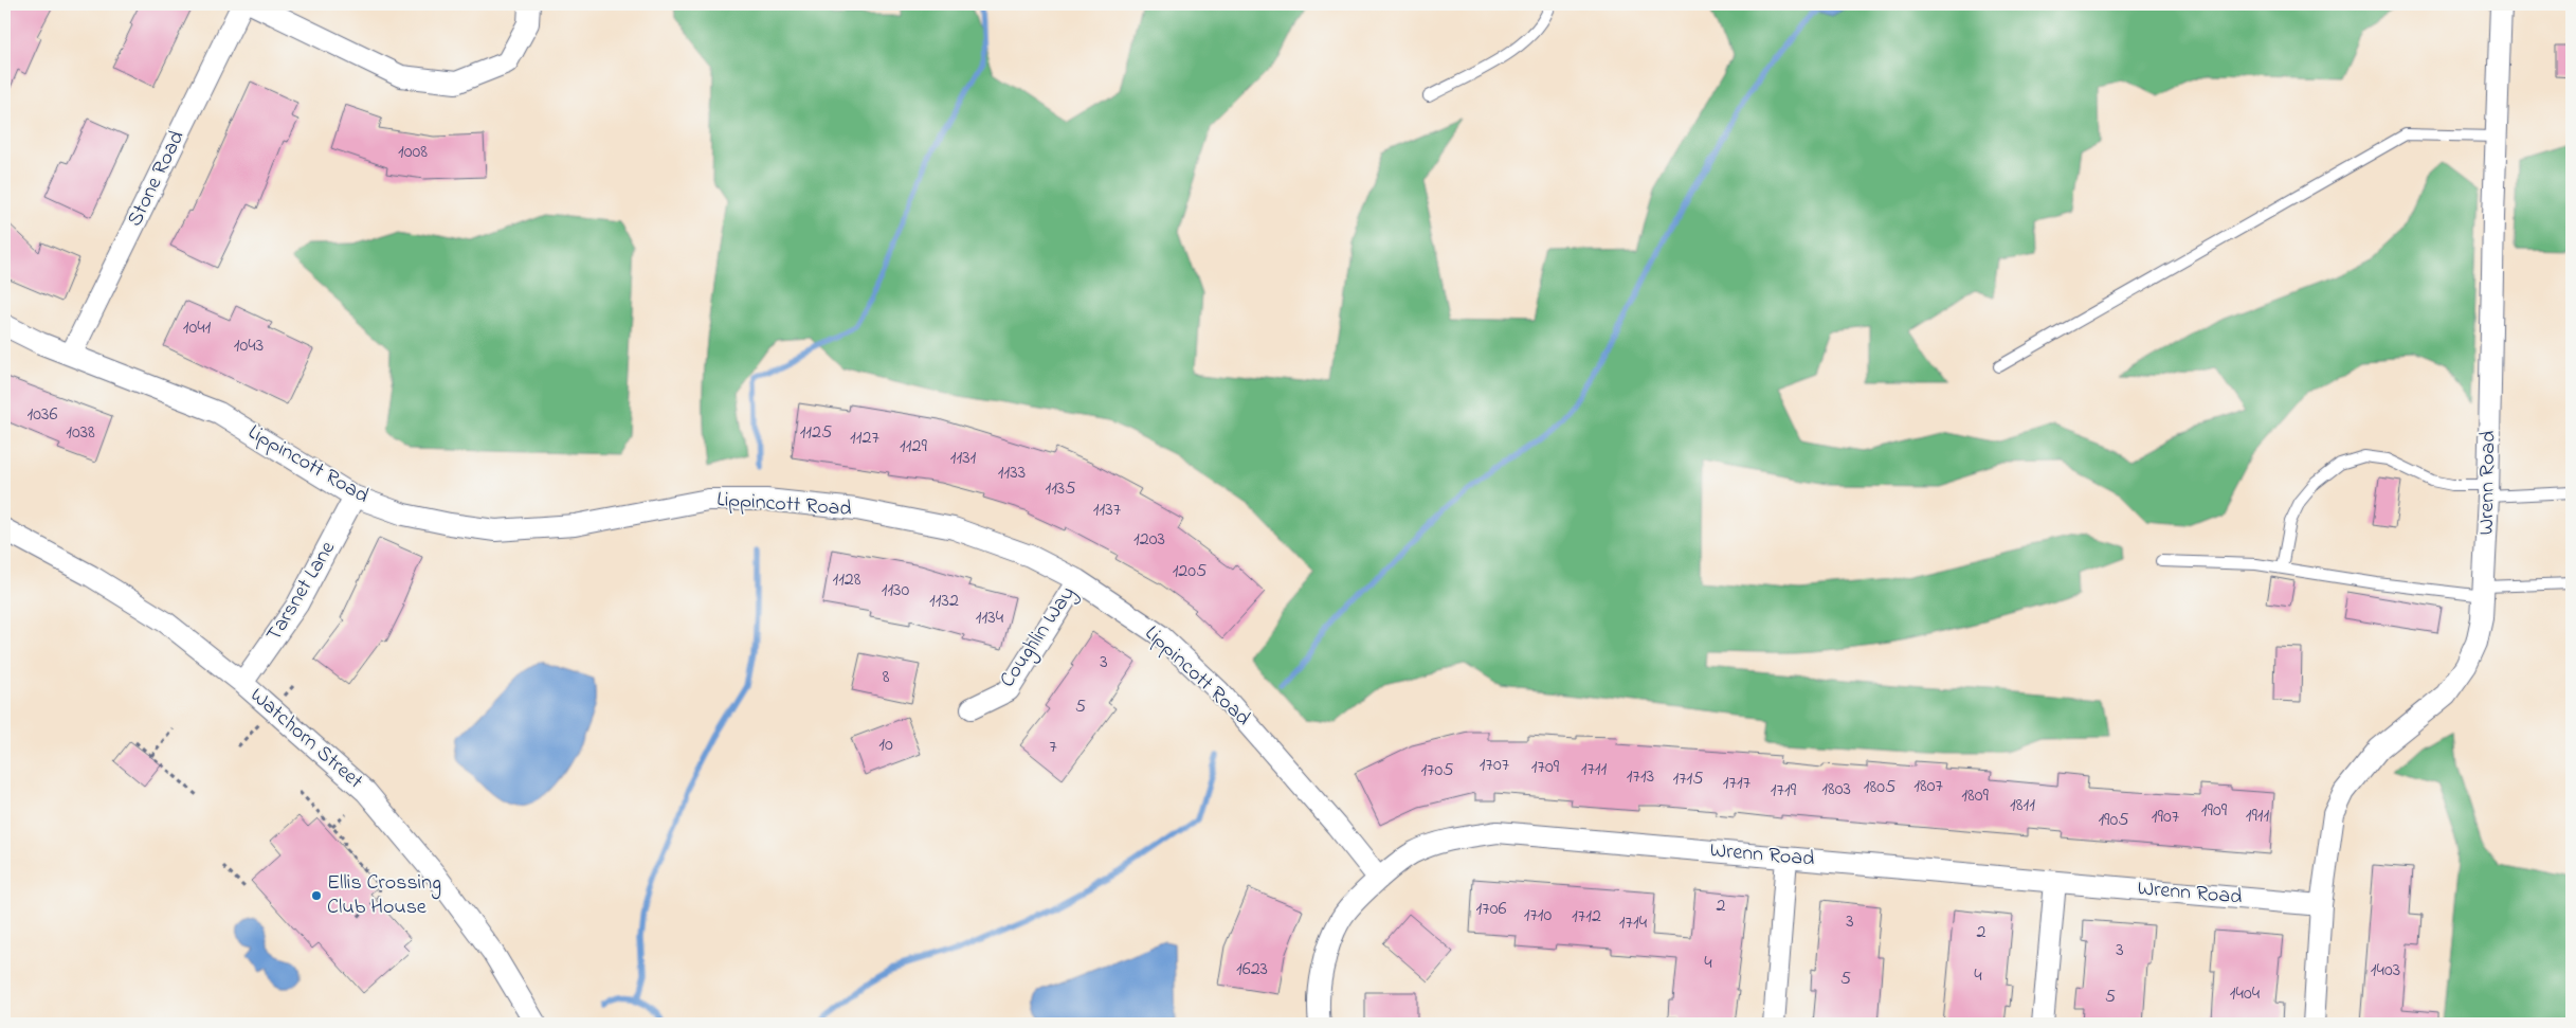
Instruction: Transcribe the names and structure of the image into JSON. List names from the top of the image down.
{
  "streets": {
    "street": [
      "Stone Road",
      "Lippincott Road",
      "Wrenn Road",
      "Tarsnet Lane",
      "Coughlin Way",
      "Watchorn Street"
    ]
  },
  "crossings": [
    ["Stone Road", "Lippincott Road"],
    ["Lippincott Road", "Wrenn Road"],
    ["Lippincott Road", "Tarsnet Lane"],
    ["Lippincott Road", "Coughlin Way"],
    ["Tarsnet Lane", "Watchorn Street"]
  ],
  "places": ["Ellis Crossing Club House"],
  "house_numbers": [
    "1008",
    "1041",
    "1043",
    "1036",
    "1038",
    "1125",
    "1127",
    "1129",
    "1131",
    "1133",
    "1135",
    "1137",
    "1203",
    "1205",
    "1128",
    "1130",
    "1132",
    "1134",
    "3",
    "8",
    "5",
    "10",
    "7",
    "1707",
    "1709",
    "1711",
    "1705",
    "1713",
    "1715",
    "1717",
    "1807",
    "1805",
    "1803",
    "1719",
    "1809",
    "1811",
    "1909",
    "1911",
    "1907",
    "1905",
    "2",
    "1706",
    "1710",
    "1712",
    "3",
    "1714",
    "2",
    "3",
    "4",
    "1623",
    "1403",
    "4",
    "5",
    "1404",
    "5"
  ]
}
